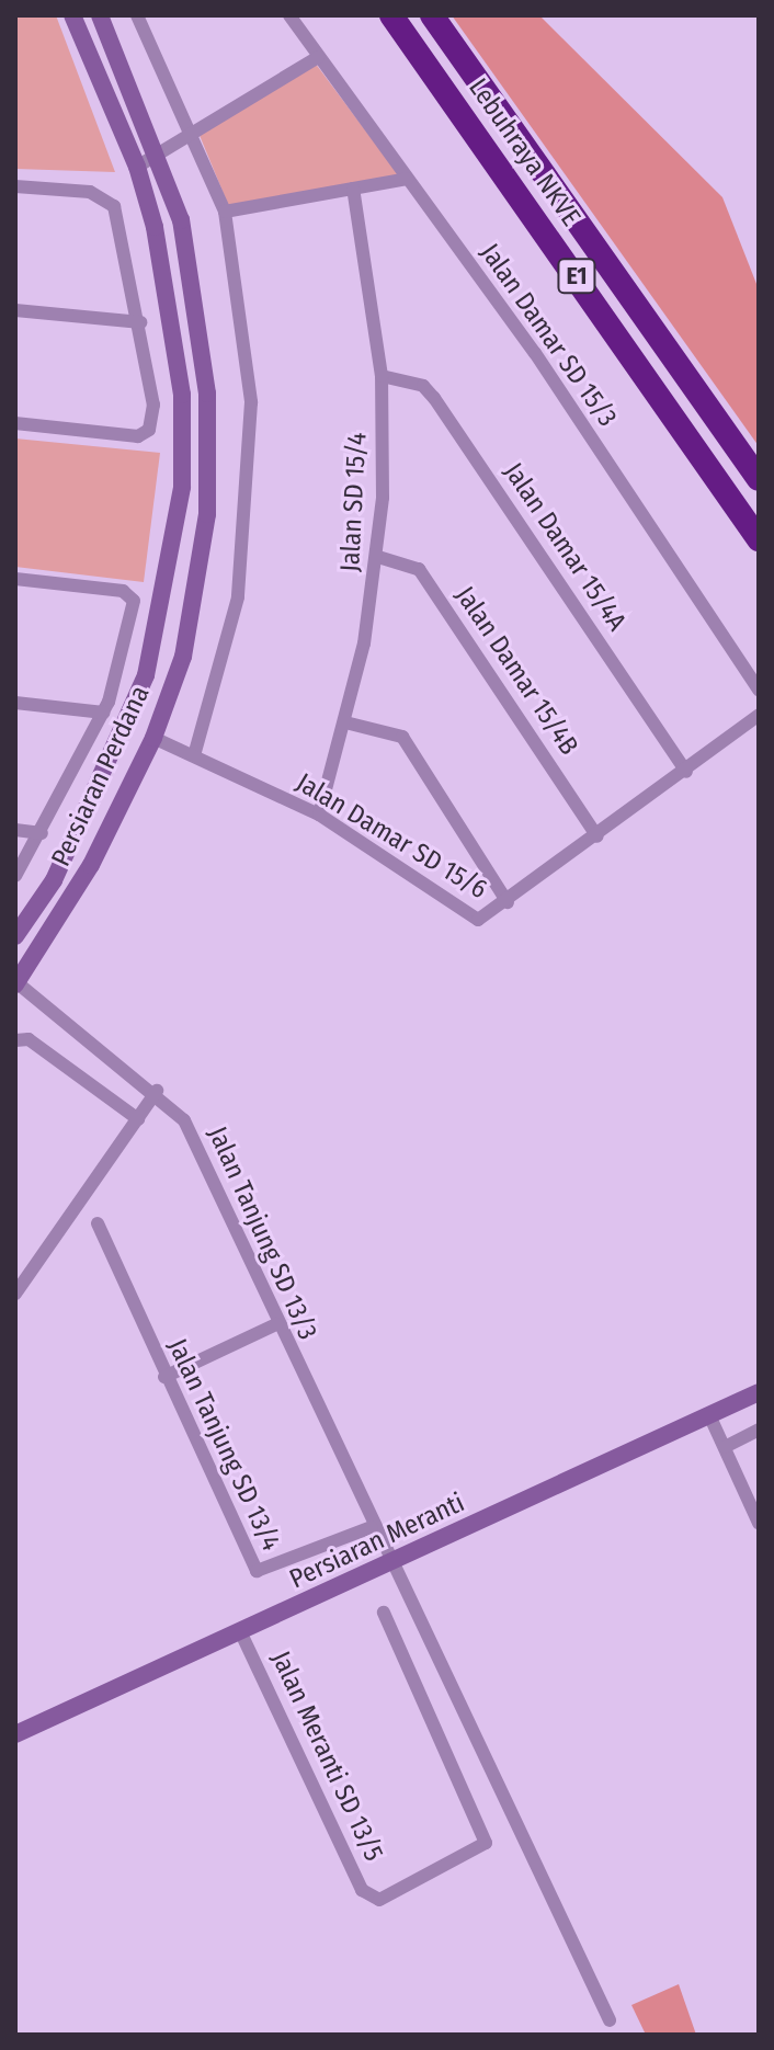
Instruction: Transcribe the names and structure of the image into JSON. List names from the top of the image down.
{
  "streets": {
    "highway": ["Lebuhraya NKVE", "E1"],
    "main road": ["Persiaran Perdana", "Persiaran Meranti"],
    "street": [
      "Jalan Damar SD 15/3",
      "Jalan SD 15/4",
      "Jalan Damar 15/4A",
      "Jalan Damar 15/4B",
      "Jalan Damar SD 15/6",
      "Jalan Tanjung SD 13/3",
      "Jalan Tanjung SD 13/4",
      "Jalan Meranti SD 13/5"
    ]
  },
  "crossings": [
    ["Jalan SD 15/4", "Jalan Damar 15/4A"],
    ["Jalan SD 15/4", "Jalan Damar 15/4B"],
    ["Jalan SD 15/4", "Jalan Damar SD 15/6"],
    ["Jalan Damar 15/4A", "Jalan Damar SD 15/6"],
    ["Jalan Damar 15/4B", "Jalan Damar SD 15/6"],
    ["Persiaran Perdana", "Jalan Damar SD 15/6"],
    ["Persiaran Perdana", "Jalan Tanjung SD 13/3"],
    ["Jalan Tanjung SD 13/3", "Jalan Tanjung SD 13/4"],
    ["Jalan Tanjung SD 13/3", "Persiaran Meranti"],
    ["Persiaran Meranti", "Jalan Meranti SD 13/5"]
  ]
}
